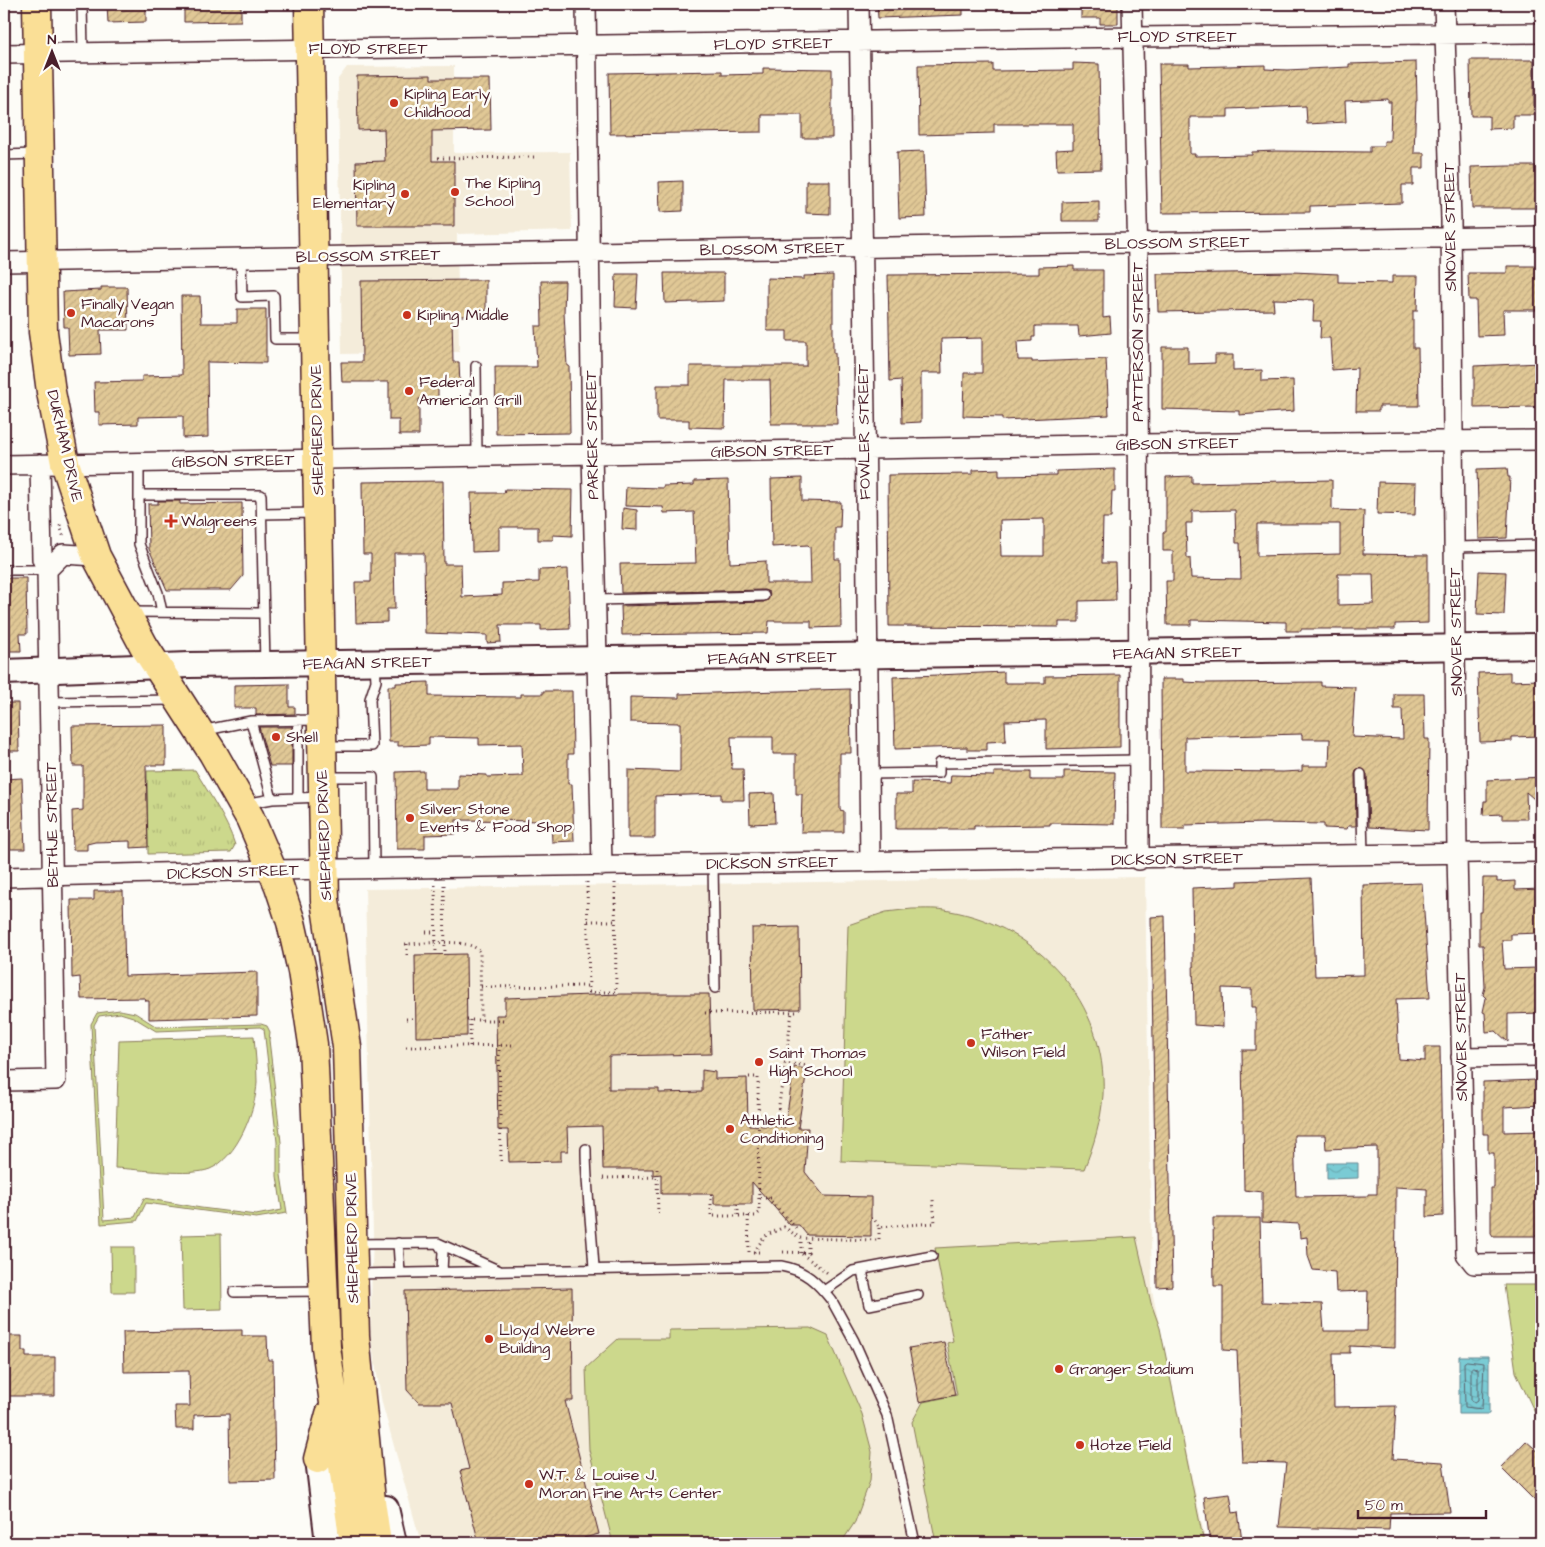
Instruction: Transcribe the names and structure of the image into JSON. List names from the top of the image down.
{
  "streets": {
    "main road": ["SHEPHERD DRIVE", "DURHAM DRIVE"],
    "street": [
      "FLOYD STREET",
      "SNOVER STREET",
      "BLOSSOM STREET",
      "PATTERSON STREET",
      "FOWLER STREET",
      "PARKER STREET",
      "GIBSON STREET",
      "FEAGAN STREET",
      "BETHJE STREET",
      "DICKSON STREET"
    ]
  },
  "crossings": [
    ["FLOYD STREET", "SNOVER STREET"],
    ["FLOYD STREET", "PATTERSON STREET"],
    ["FLOYD STREET", "SHEPHERD DRIVE"],
    ["FLOYD STREET", "FOWLER STREET"],
    ["FLOYD STREET", "PARKER STREET"],
    ["FLOYD STREET", "DURHAM DRIVE"],
    ["SNOVER STREET", "BLOSSOM STREET"],
    ["SNOVER STREET", "GIBSON STREET"],
    ["SNOVER STREET", "FEAGAN STREET"],
    ["SNOVER STREET", "DICKSON STREET"],
    ["BLOSSOM STREET", "PATTERSON STREET"],
    ["BLOSSOM STREET", "SHEPHERD DRIVE"],
    ["BLOSSOM STREET", "FOWLER STREET"],
    ["BLOSSOM STREET", "PARKER STREET"],
    ["BLOSSOM STREET", "DURHAM DRIVE"],
    ["PATTERSON STREET", "GIBSON STREET"],
    ["PATTERSON STREET", "FEAGAN STREET"],
    ["PATTERSON STREET", "DICKSON STREET"],
    ["SHEPHERD DRIVE", "GIBSON STREET"],
    ["SHEPHERD DRIVE", "DURHAM DRIVE"],
    ["SHEPHERD DRIVE", "FEAGAN STREET"],
    ["SHEPHERD DRIVE", "DICKSON STREET"],
    ["FOWLER STREET", "GIBSON STREET"],
    ["FOWLER STREET", "FEAGAN STREET"],
    ["FOWLER STREET", "DICKSON STREET"],
    ["PARKER STREET", "GIBSON STREET"],
    ["PARKER STREET", "FEAGAN STREET"],
    ["PARKER STREET", "DICKSON STREET"],
    ["GIBSON STREET", "DURHAM DRIVE"],
    ["GIBSON STREET", "BETHJE STREET"],
    ["DURHAM DRIVE", "FEAGAN STREET"],
    ["DURHAM DRIVE", "BETHJE STREET"],
    ["DURHAM DRIVE", "DICKSON STREET"],
    ["FEAGAN STREET", "BETHJE STREET"],
    ["BETHJE STREET", "DICKSON STREET"]
  ],
  "places": {
    "other": [
      "Kipling Early Childhood",
      "The Kipling School",
      "Kipling Elementary",
      "Finally Vegan Macarons",
      "Kipling Middle",
      "Federal American Grill",
      "Shell",
      "Silver Stone Events & Food Shop",
      "Father Wilson Field",
      "Saint Thomas High School",
      "Athletic Conditioning",
      "Lloyd Webre Building",
      "Granger Stadium",
      "Hotze Field",
      "W.T. & Louise J. Moran Fine Arts Center"
    ],
    "health": ["Walgreens"]
  },
  "scale_bar": "50 m",
  "north": "top"
}
